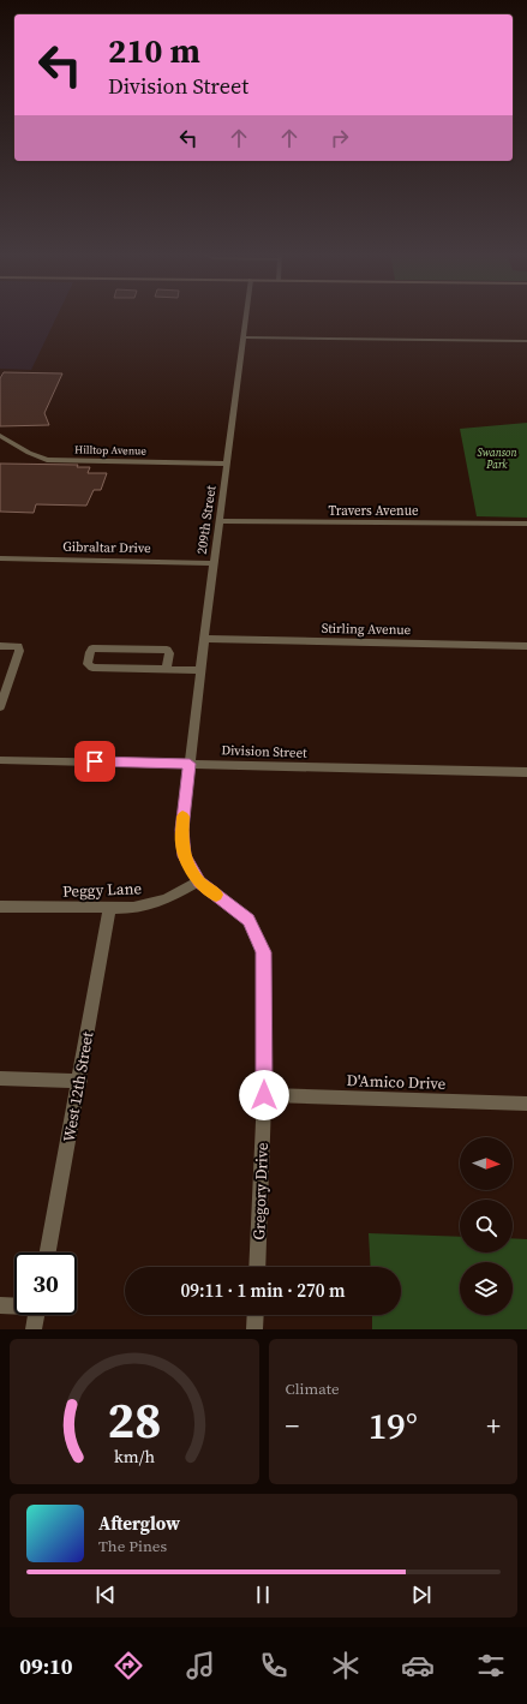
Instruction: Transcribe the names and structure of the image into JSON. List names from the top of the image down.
{
  "streets": {
    "street": [
      "Hilltop Avenue",
      "Travers Avenue",
      "209th Street",
      "Gibraltar Drive",
      "Stirling Avenue",
      "Division Street",
      "Peggy Lane",
      "D'Amico Drive",
      "West 12th Street",
      "Gregory Drive"
    ]
  },
  "crossings": [
    ["Hilltop Avenue", "209th Street"],
    ["Travers Avenue", "209th Street"],
    ["209th Street", "Gibraltar Drive"],
    ["209th Street", "Stirling Avenue"],
    ["209th Street", "Division Street"],
    ["209th Street", "Gregory Drive"],
    ["Division Street", "Gregory Drive"],
    ["Peggy Lane", "West 12th Street"],
    ["Peggy Lane", "Gregory Drive"],
    ["D'Amico Drive", "Gregory Drive"]
  ],
  "parks": ["Swanson Park"],
  "north": "right",
  "page": {
    "turn": ["210 m", "Division Street"],
    "limit": "30",
    "trip": "09:11 · 1 min · 270 m",
    "tile": "Climate",
    "heat": ["−", "19°", "+"],
    "song": ["Afterglow", "The Pines"],
    "tabs": "09:10",
    "gauge": ["28", "km/h"]
  }
}
